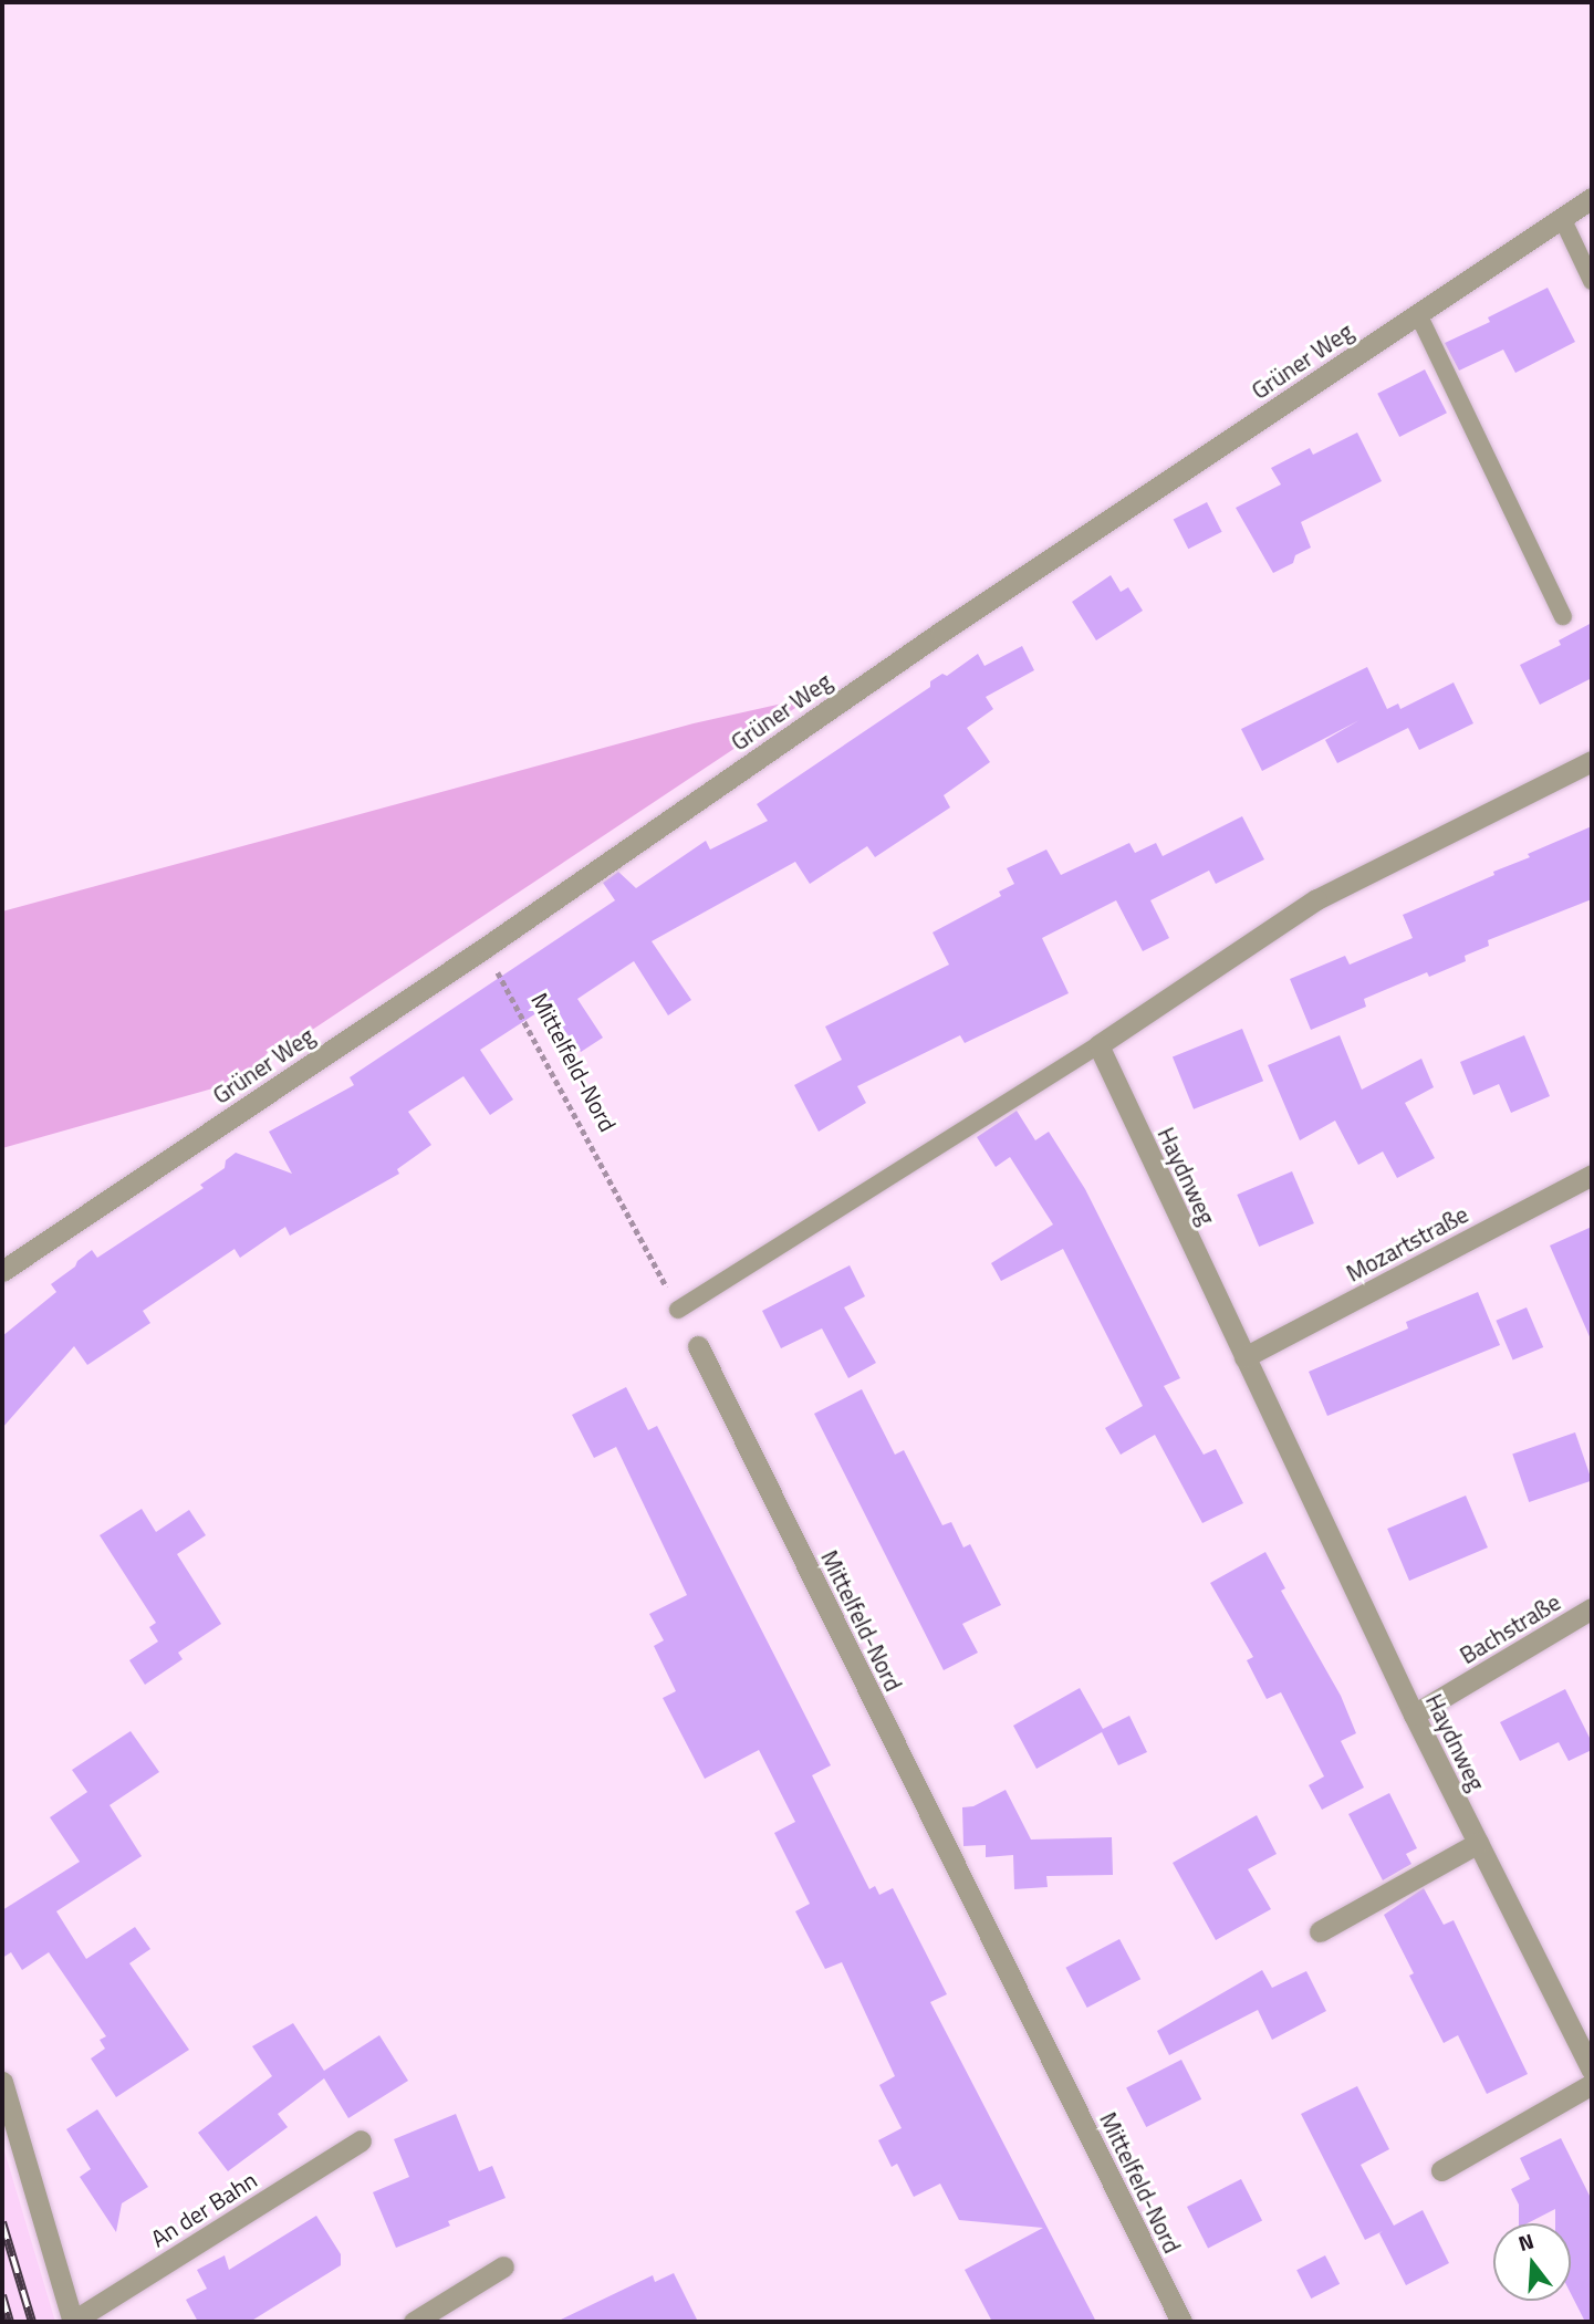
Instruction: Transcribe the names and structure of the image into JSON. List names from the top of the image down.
{
  "streets": {
    "street": [
      "Grüner Weg",
      "Mittelfeld-Nord",
      "Haydnweg",
      "Mozartstraße",
      "Bachstraße",
      "An der Bahn"
    ]
  },
  "crossings": [
    ["Grüner Weg", "Mittelfeld-Nord"],
    ["Haydnweg", "Mozartstraße"],
    ["Haydnweg", "Bachstraße"]
  ],
  "north": "top"
}
